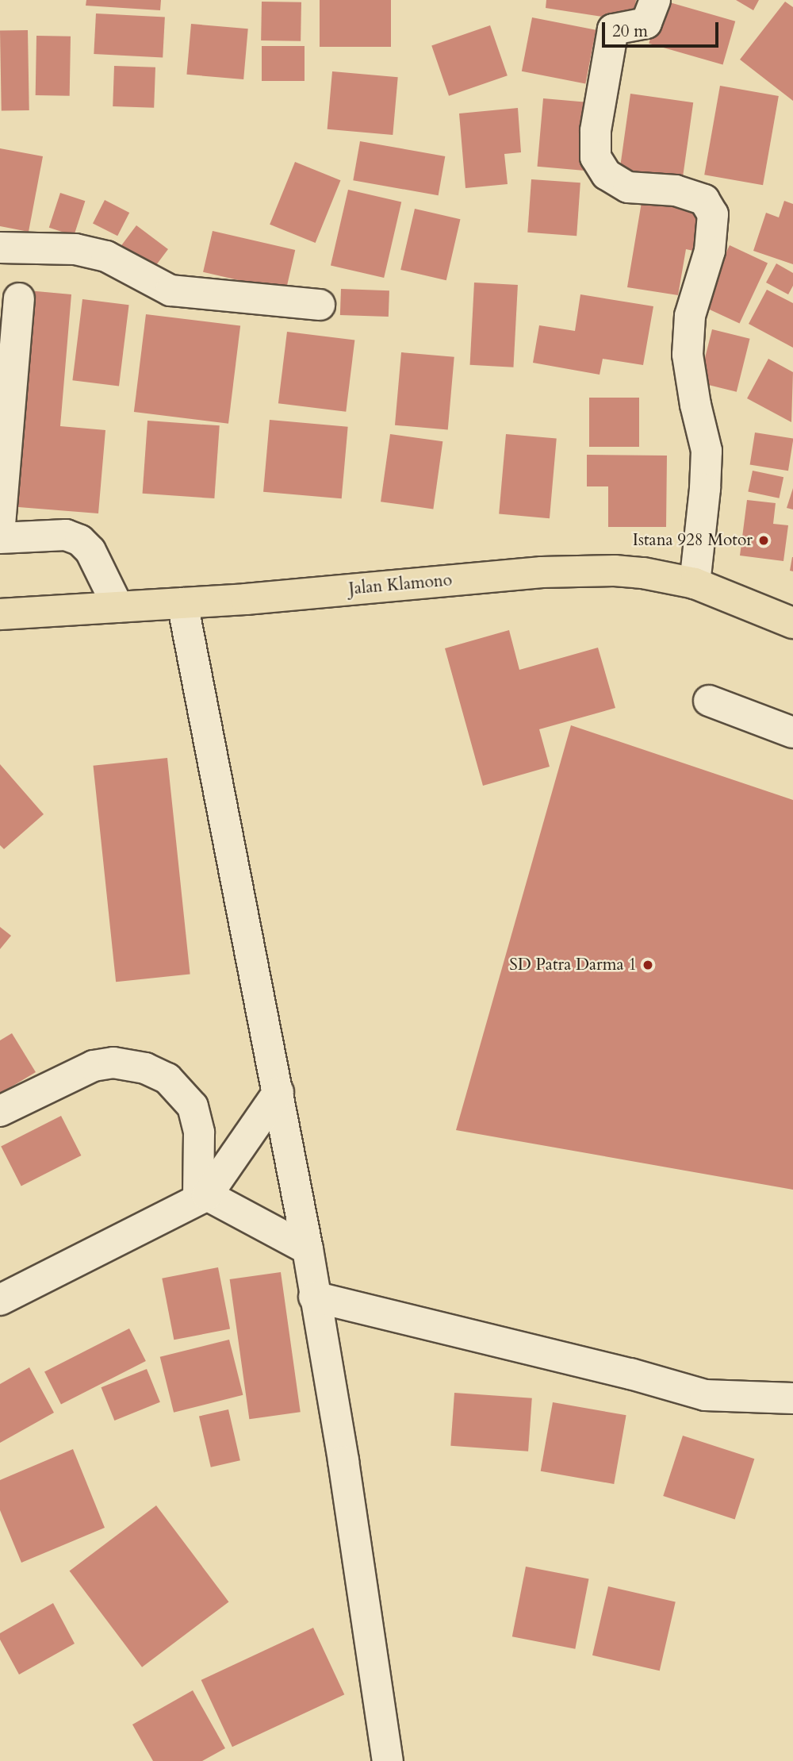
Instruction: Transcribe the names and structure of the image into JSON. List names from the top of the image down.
{
  "streets": {
    "main road": ["Jalan Klamono"]
  },
  "places": ["Istana 928 Motor", "SD Patra Darma 1"],
  "scale_bar": "20 m"
}
